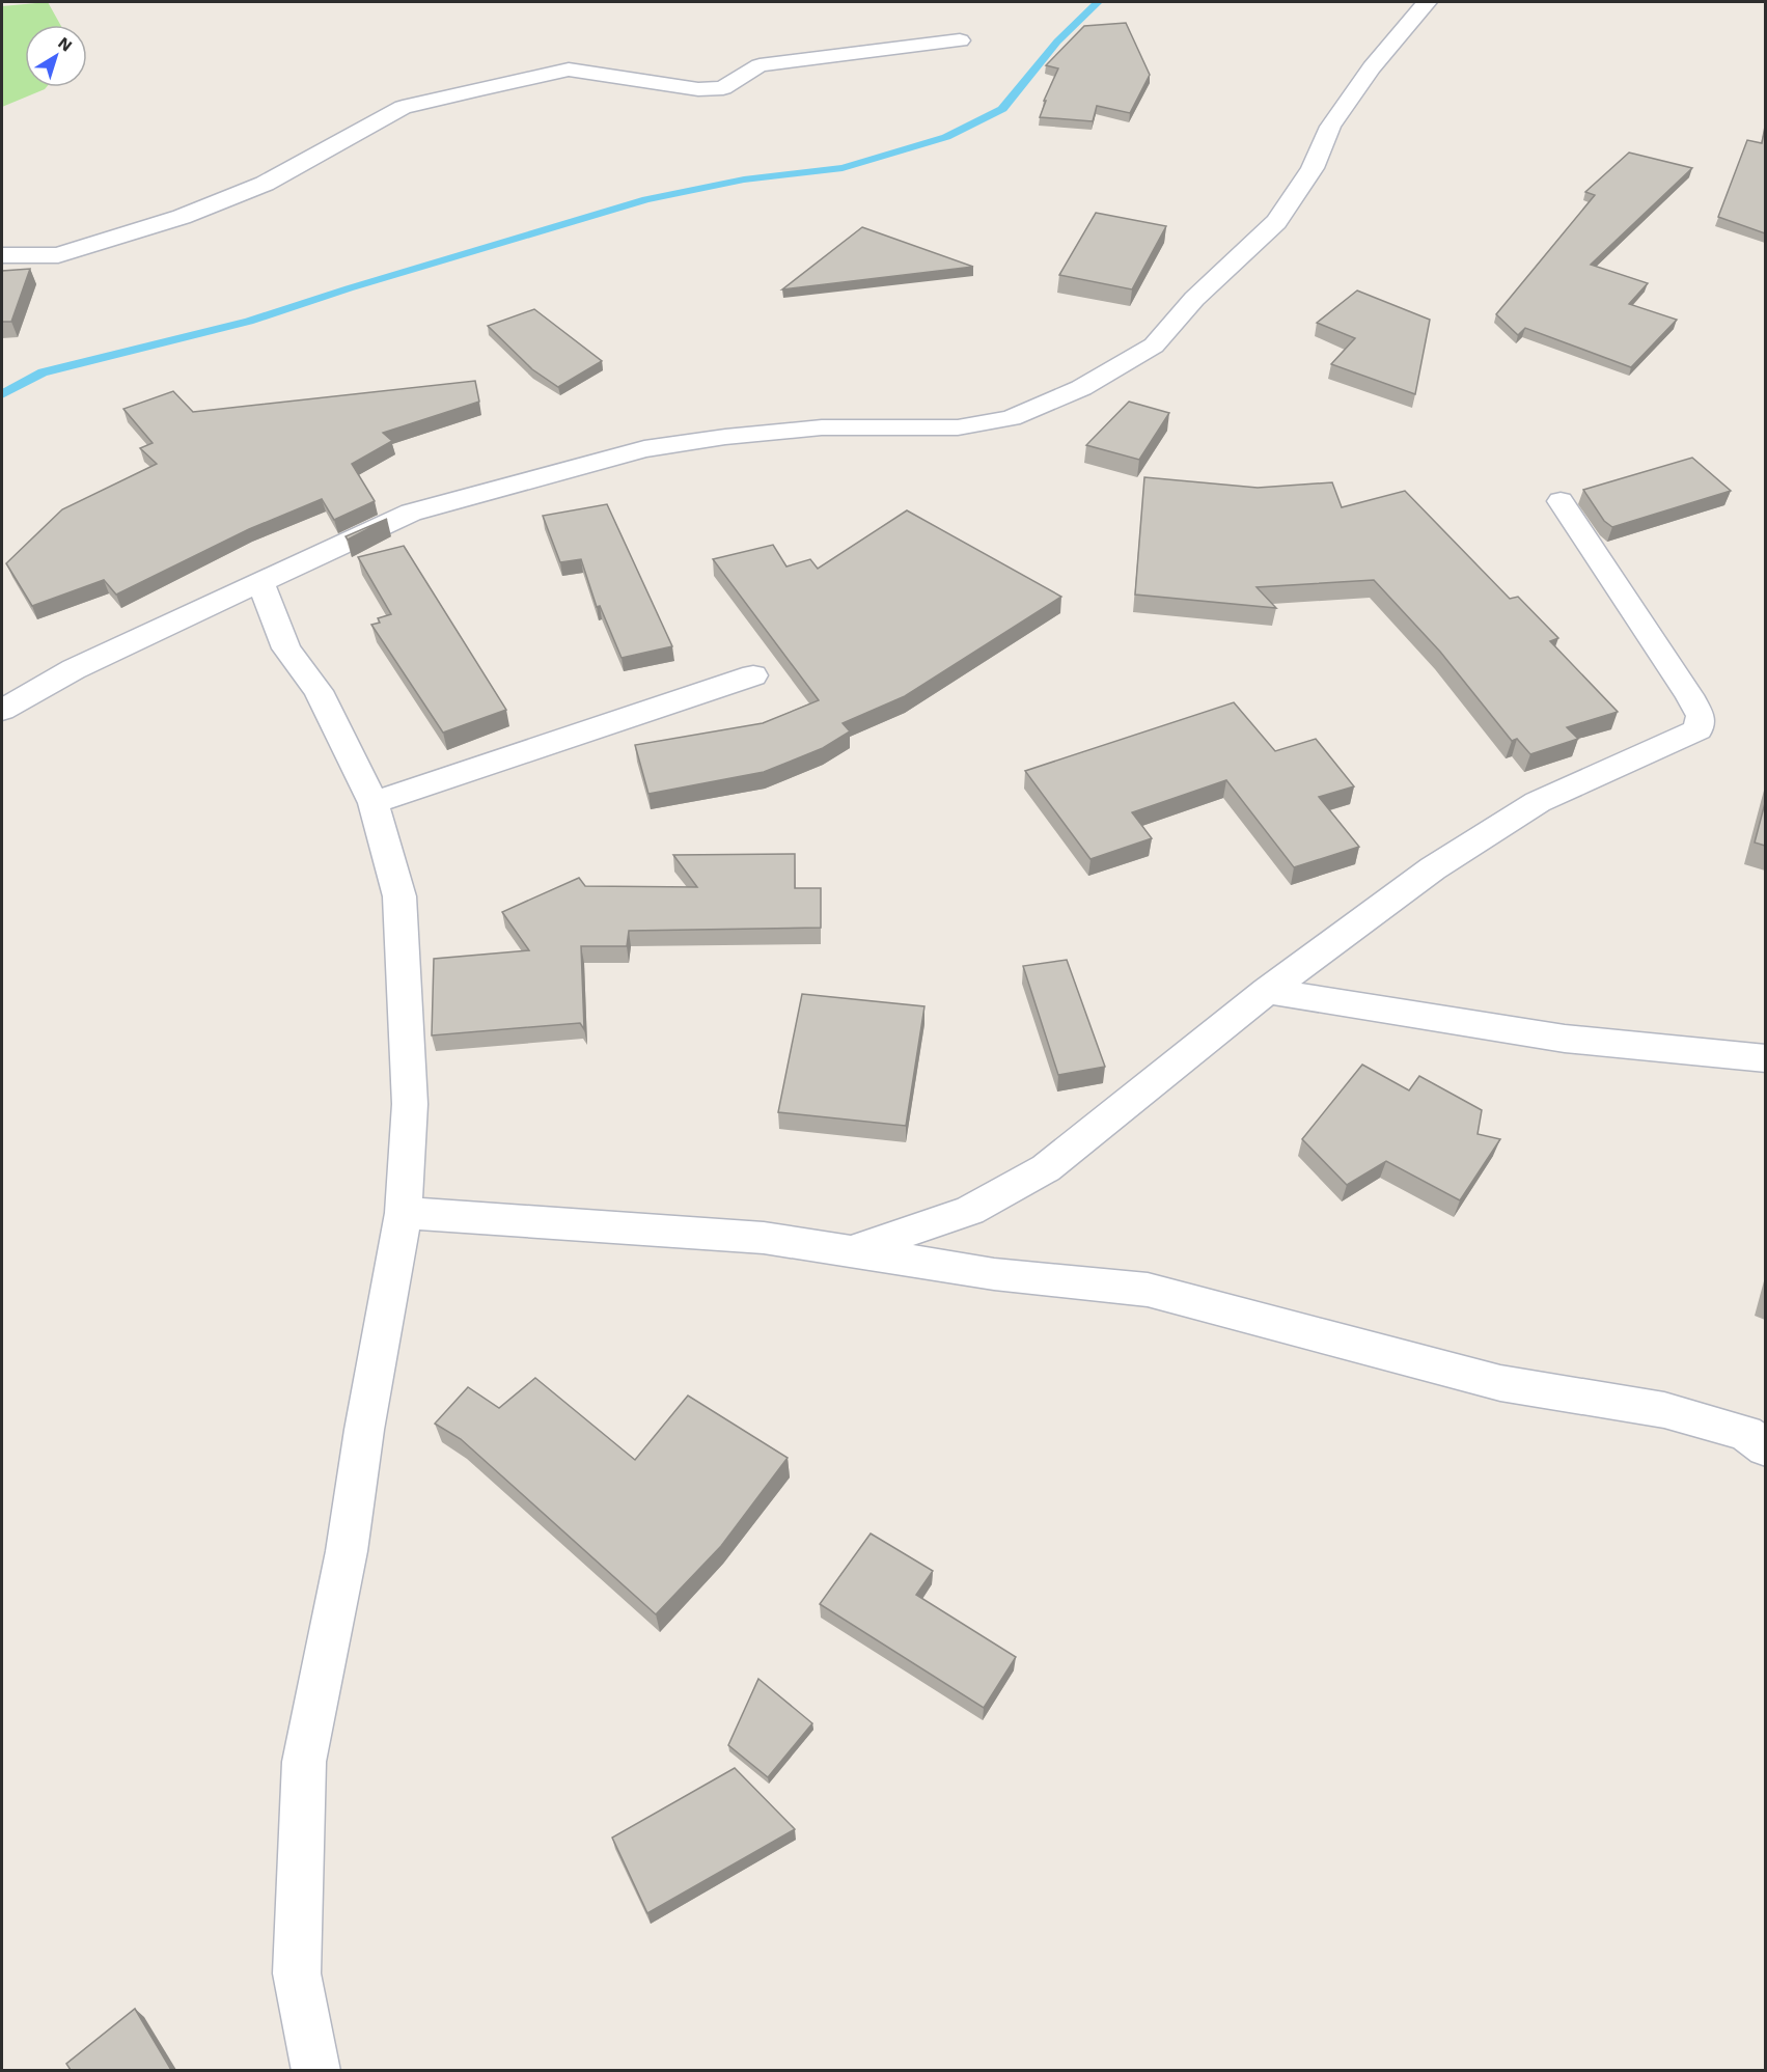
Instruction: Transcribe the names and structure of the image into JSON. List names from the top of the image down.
{
  "north": "top right"
}
